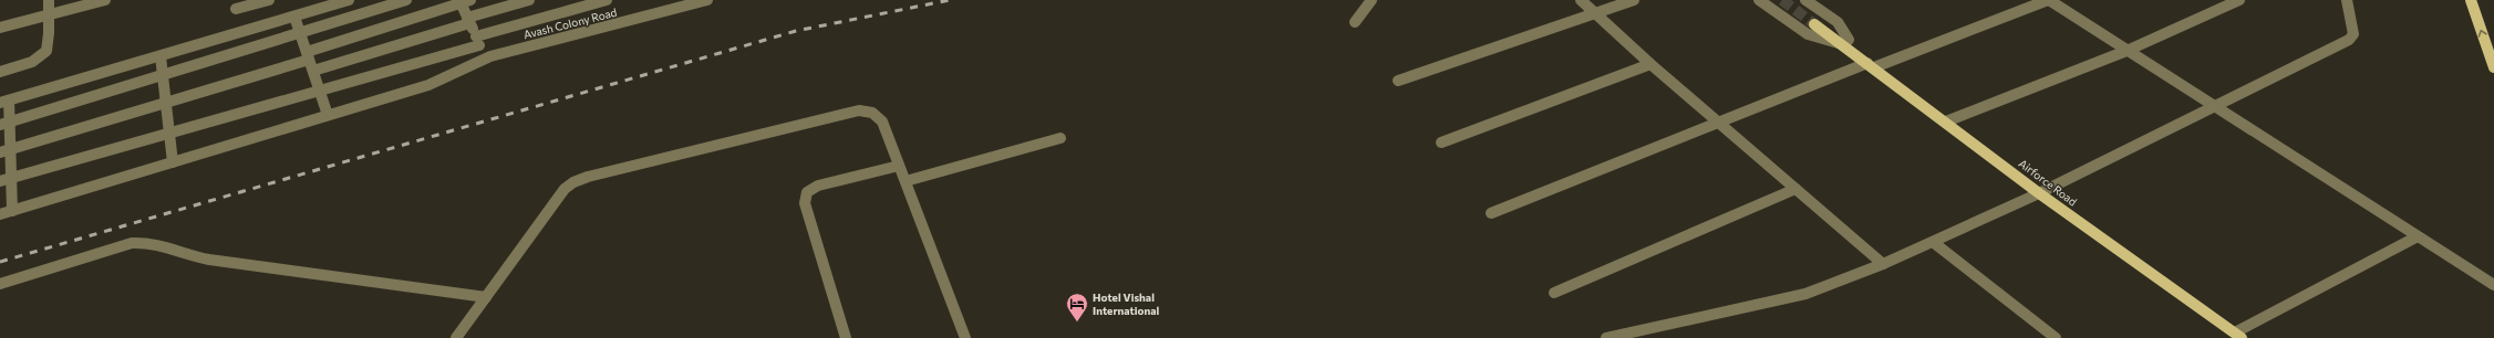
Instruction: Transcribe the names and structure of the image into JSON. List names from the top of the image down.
{
  "streets": {
    "main road": ["Airforce Road"],
    "street": ["Avash Colony Road"]
  },
  "places": {
    "hotel": ["Hotel Vishal International"]
  }
}
